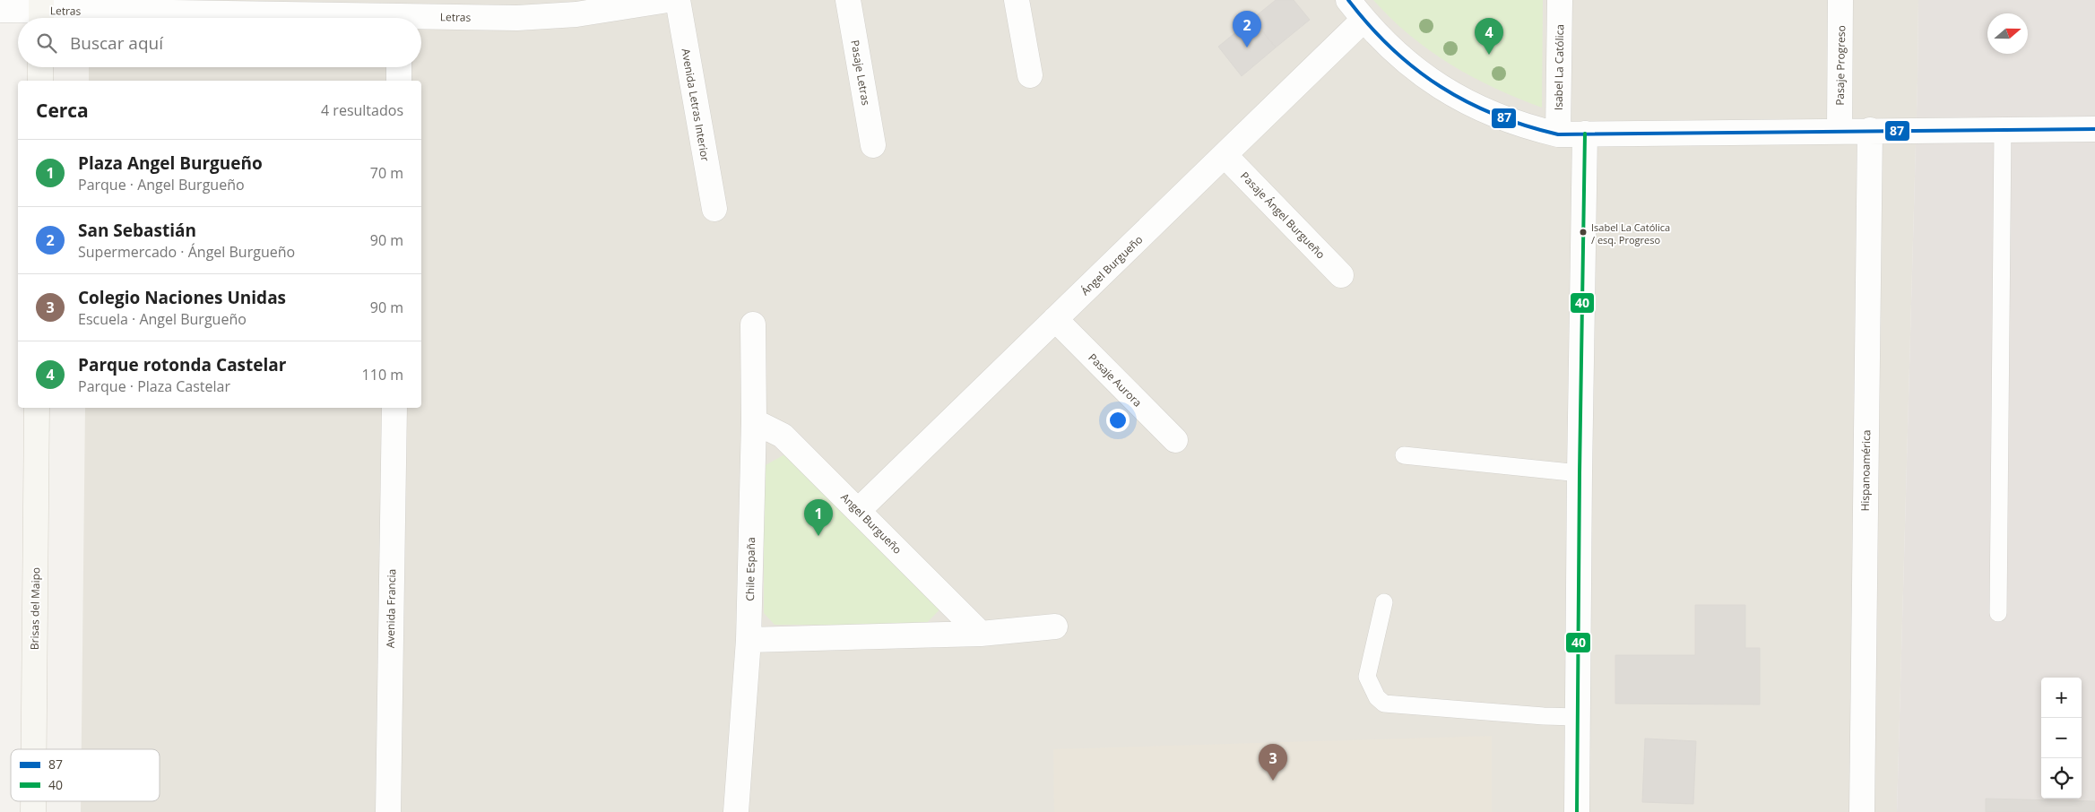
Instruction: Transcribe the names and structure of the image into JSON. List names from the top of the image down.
{
  "streets": {
    "street": [
      "Letras",
      "Pasaje Progreso",
      "Isabel La Católica",
      "Pasaje Letras",
      "Avenida Letras Interior",
      "Pasaje Ángel Burgueño",
      "Ángel Burgueño",
      "Pasaje Aurora",
      "Hispanoamérica",
      "Angel Burgueño",
      "Chile España",
      "Brisas del Maipo",
      "Avenida Francia"
    ]
  },
  "crossings": [
    ["Pasaje Ángel Burgueño", "Ángel Burgueño"],
    ["Ángel Burgueño", "Pasaje Aurora"],
    ["Ángel Burgueño", "Angel Burgueño"],
    ["Angel Burgueño", "Chile España"]
  ],
  "places": ["Isabel La Católica / esq. Progreso"],
  "lines": ["transit line 87", "transit line 40"],
  "legend": ["87", "40"],
  "north": "right",
  "page": {
    "pins": [
      "2",
      "4",
      "1",
      "3"
    ],
    "search": "Buscar aquí",
    "heading": ["Cerca", "4 resultados"],
    "list": [
      {
        "mark": "1",
        "name": "Plaza Angel Burgueño",
        "note": "Parque · Angel Burgueño",
        "value": "70 m"
      },
      {
        "mark": "2",
        "name": "San Sebastián",
        "note": "Supermercado · Ángel Burgueño",
        "value": "90 m"
      },
      {
        "mark": "3",
        "name": "Colegio Naciones Unidas",
        "note": "Escuela · Angel Burgueño",
        "value": "90 m"
      },
      {
        "mark": "4",
        "name": "Parque rotonda Castelar",
        "note": "Parque · Plaza Castelar",
        "value": "110 m"
      }
    ],
    "map_buttons": ["+", "−"]
  }
}
